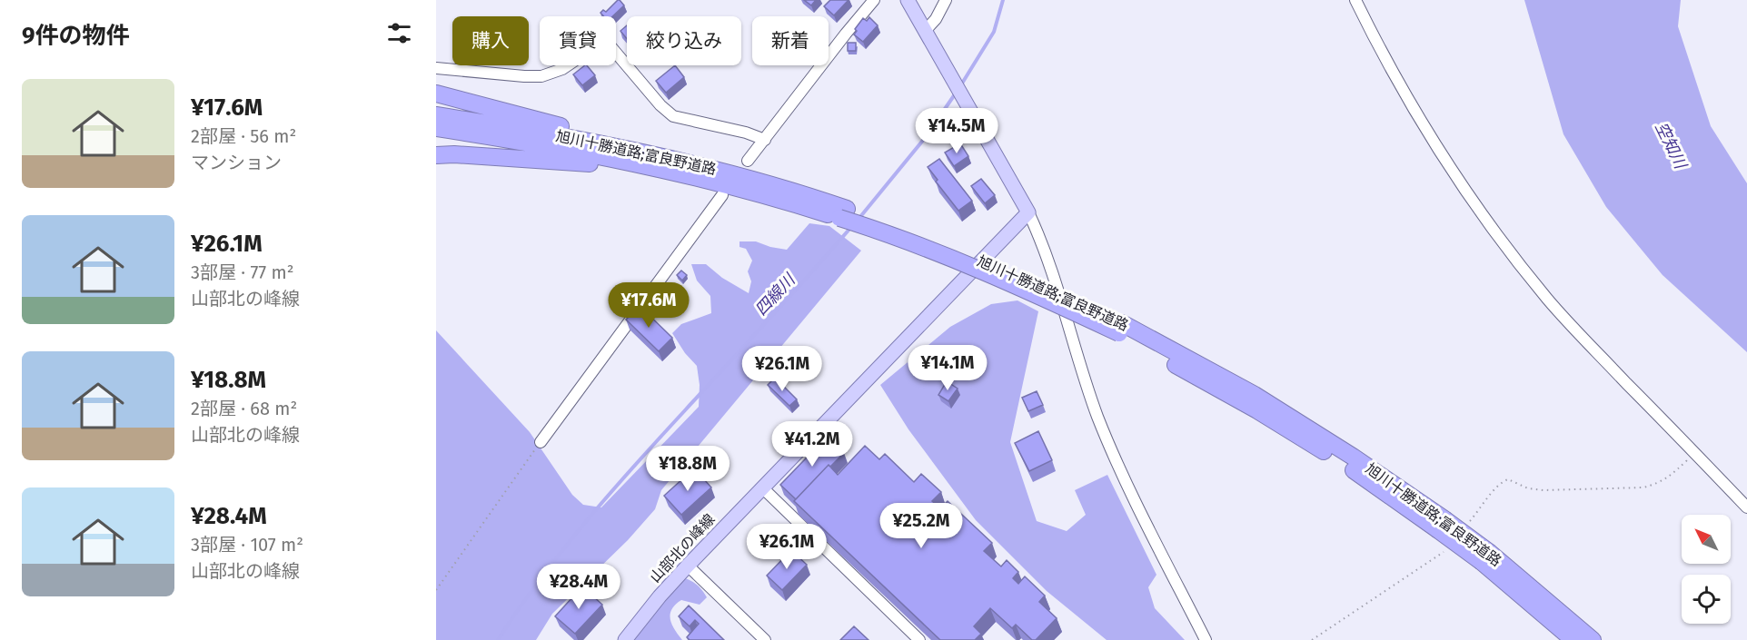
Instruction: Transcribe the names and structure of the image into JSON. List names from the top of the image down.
{
  "streets": {
    "highway": ["旭川十勝道路;富良野道路"],
    "main road": ["山部北の峰線"]
  },
  "water": ["空知川", "四線川"],
  "north": "top left",
  "page": {
    "heading": "9件の物件",
    "chip": [
      "購入",
      "賃貸",
      "絞り込み",
      "新着"
    ],
    "list": [
      {
        "name": "¥17.6M",
        "note": "2部屋 · 56 m² · マンション"
      },
      {
        "name": "¥26.1M",
        "note": "3部屋 · 77 m² · 山部北の峰線"
      },
      {
        "name": "¥18.8M",
        "note": "2部屋 · 68 m² · 山部北の峰線"
      },
      {
        "name": "¥28.4M",
        "note": "3部屋 · 107 m² · 山部北の峰線"
      }
    ],
    "price": [
      "¥14.5M",
      "¥17.6M",
      "¥14.1M",
      "¥26.1M",
      "¥41.2M",
      "¥18.8M",
      "¥25.2M",
      "¥26.1M",
      "¥28.4M"
    ]
  }
}
